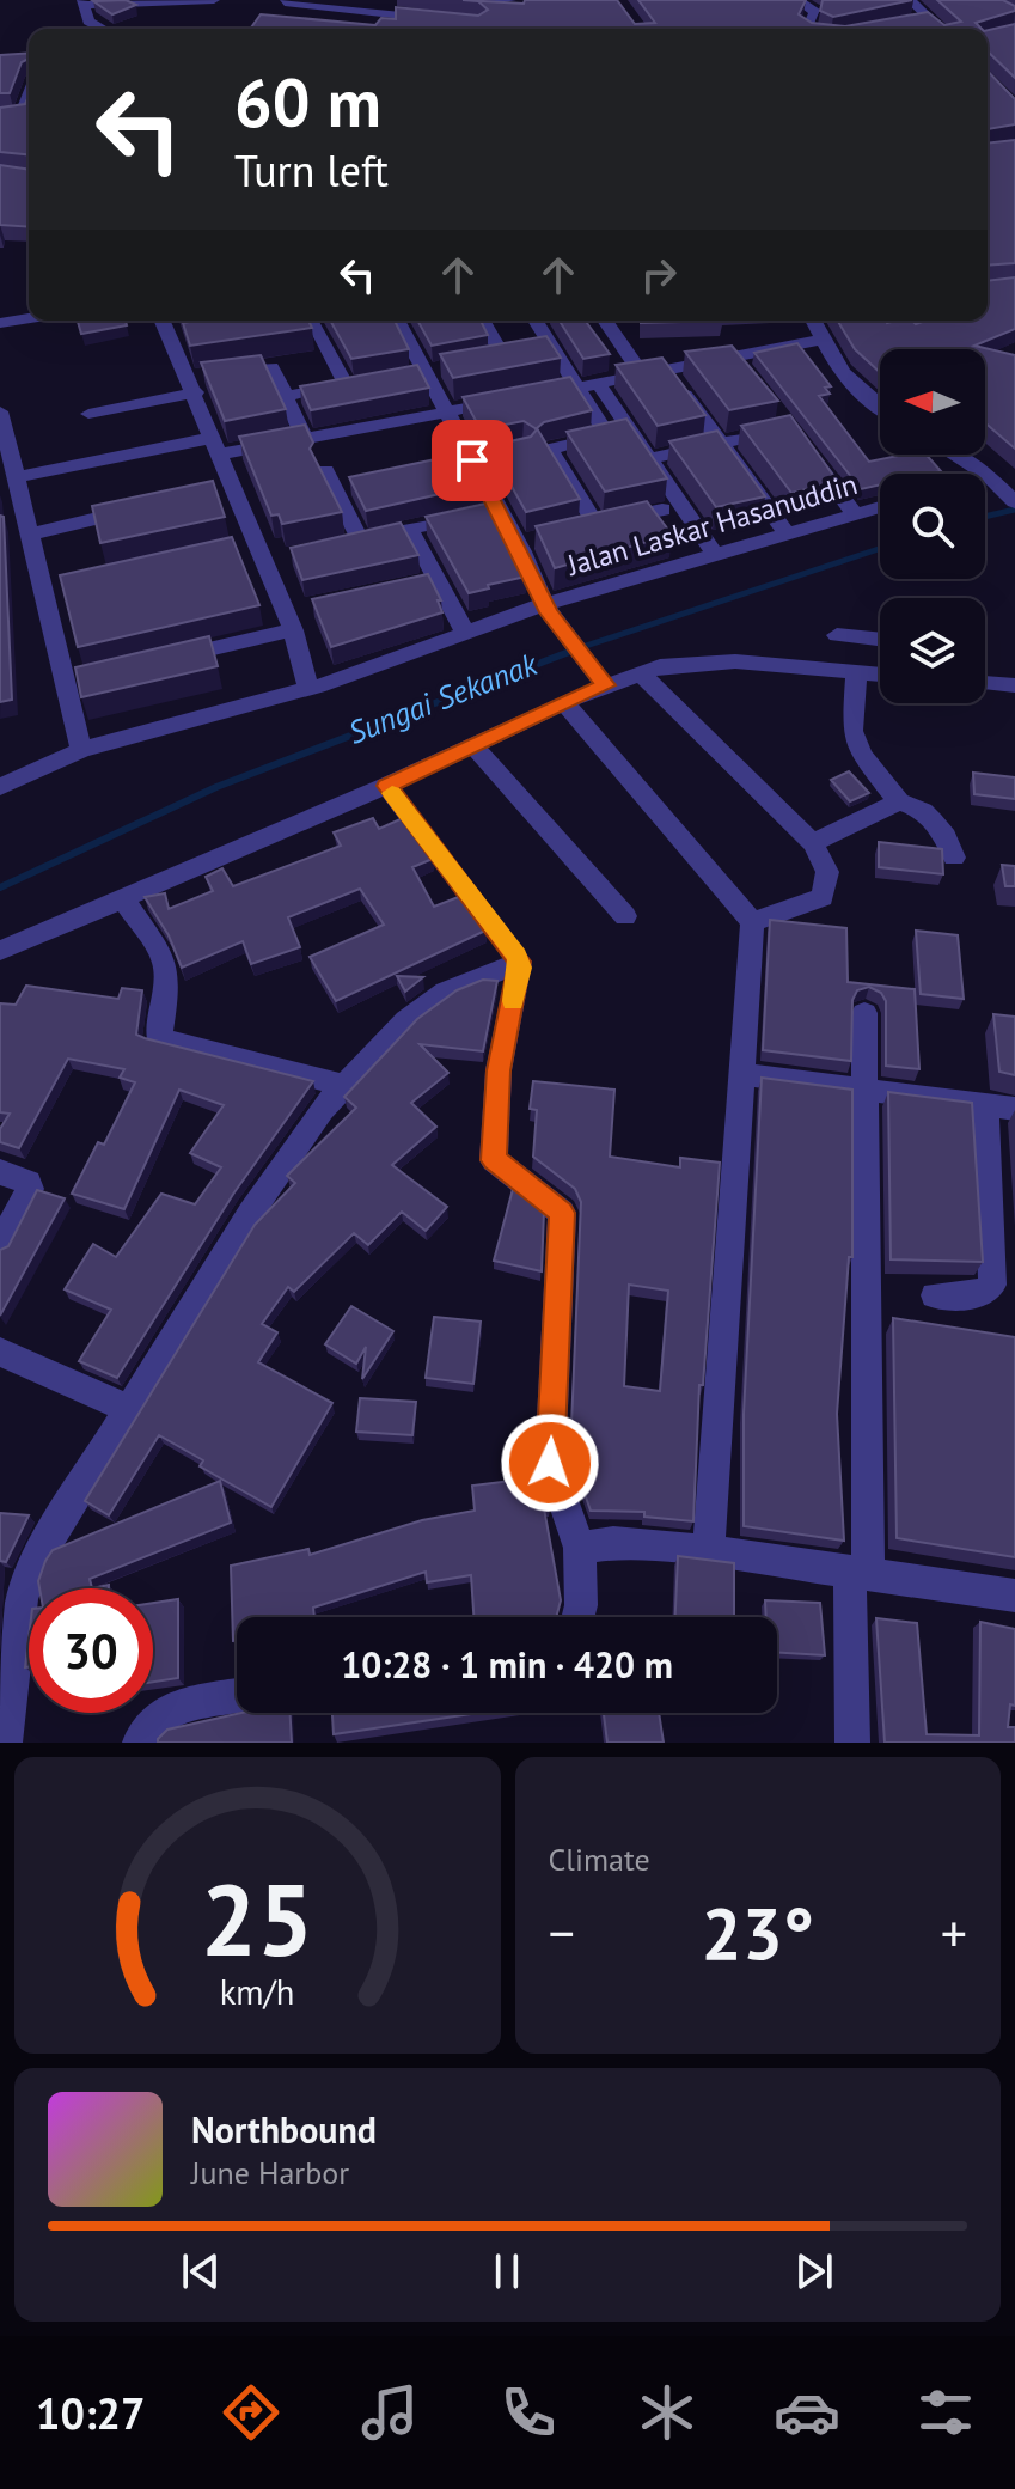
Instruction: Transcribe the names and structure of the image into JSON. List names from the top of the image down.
{
  "streets": {
    "street": ["Jalan Laskar Hasanuddin"]
  },
  "water": ["Sungai Sekanak"],
  "north": "left",
  "page": {
    "turn": ["60 m", "Turn left"],
    "limit": "30",
    "trip": "10:28 · 1 min · 420 m",
    "tile": "Climate",
    "heat": ["−", "23°", "+"],
    "song": ["Northbound", "June Harbor"],
    "tabs": "10:27",
    "gauge": ["25", "km/h"]
  }
}
